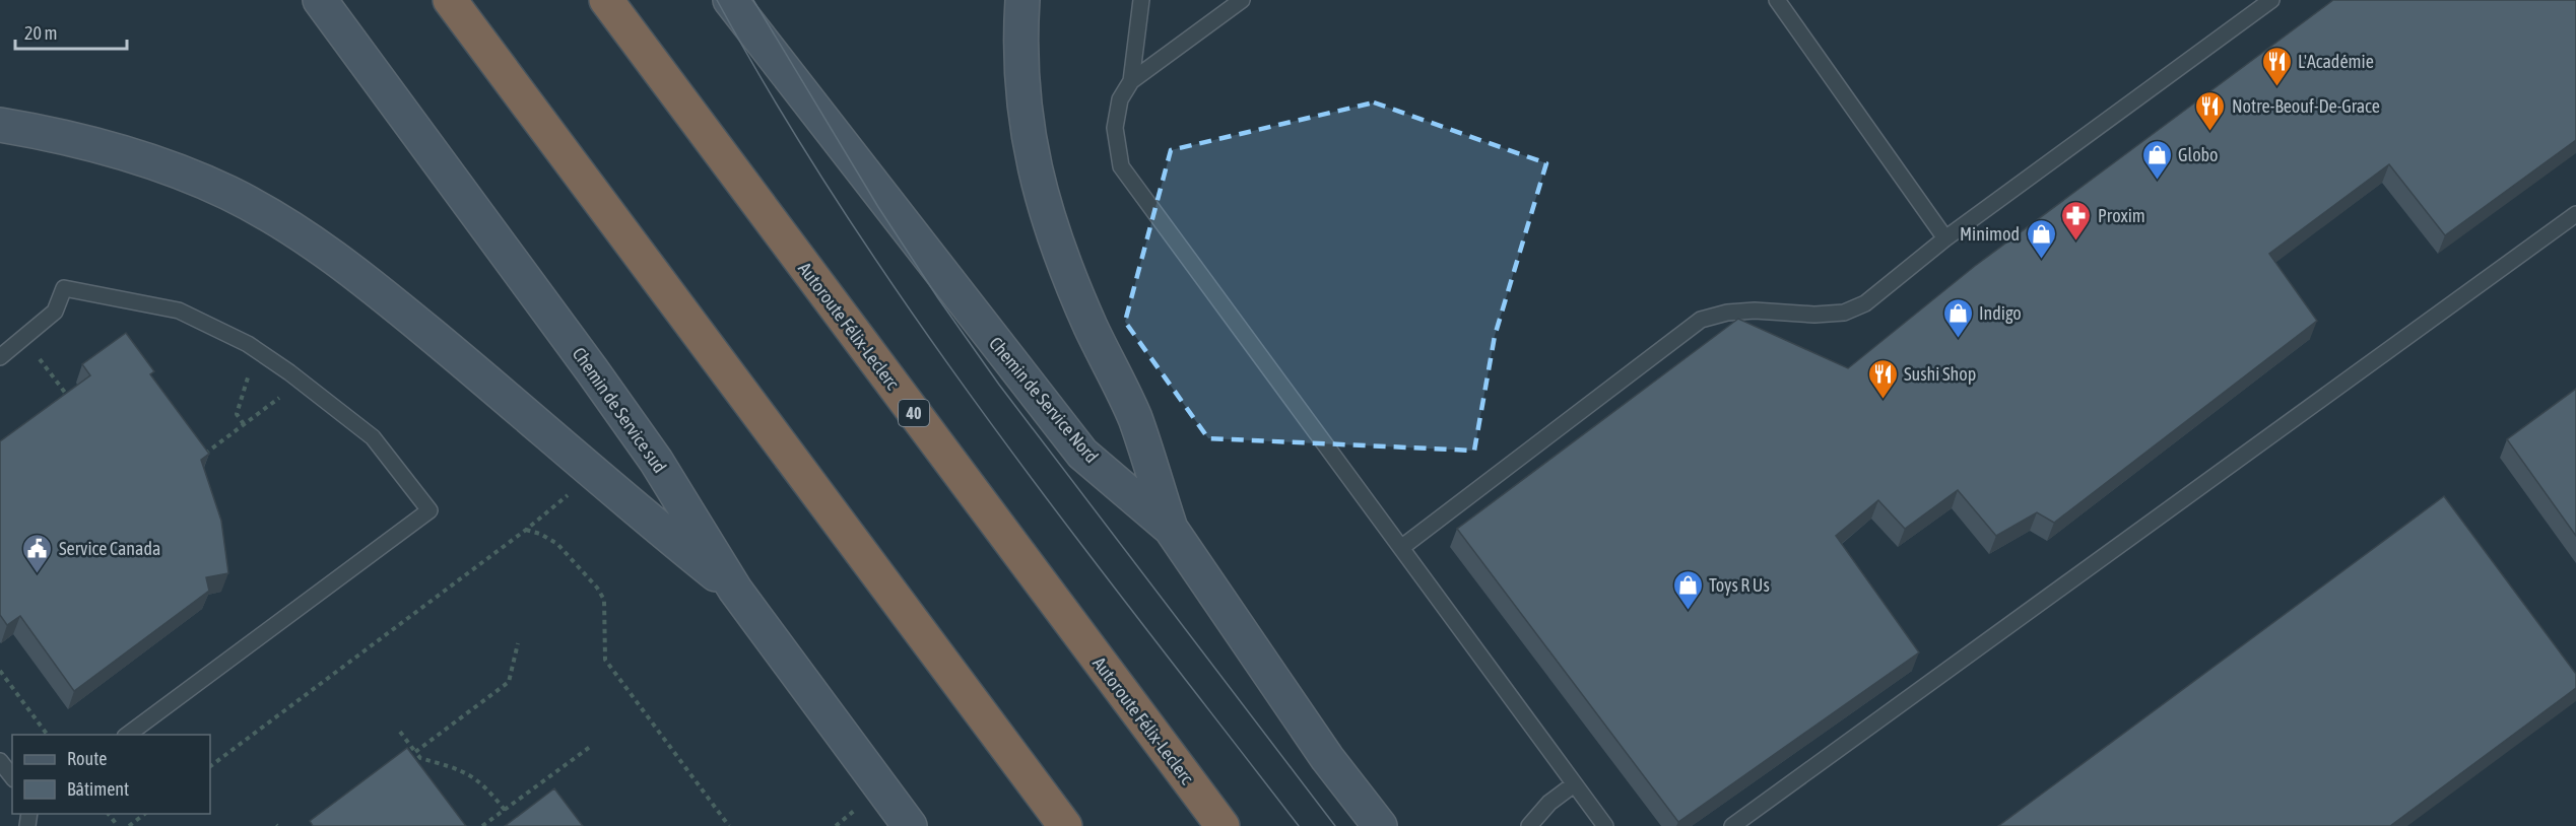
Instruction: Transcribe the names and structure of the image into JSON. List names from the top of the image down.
{
  "streets": {
    "highway": ["Autoroute Félix-Leclerc", "40"],
    "main road": ["Chemin de Service Nord", "Chemin de Service sud"]
  },
  "places": {
    "restaurant": ["L'Académie", "Notre-Beouf-De-Grace", "Sushi Shop"],
    "shop": [
      "Globo",
      "Minimod",
      "Indigo",
      "Toys R Us"
    ],
    "pharmacy": ["Proxim"],
    "public building": ["Service Canada"]
  },
  "legend": ["Route", "Bâtiment"],
  "scale_bar": "20 m"
}
